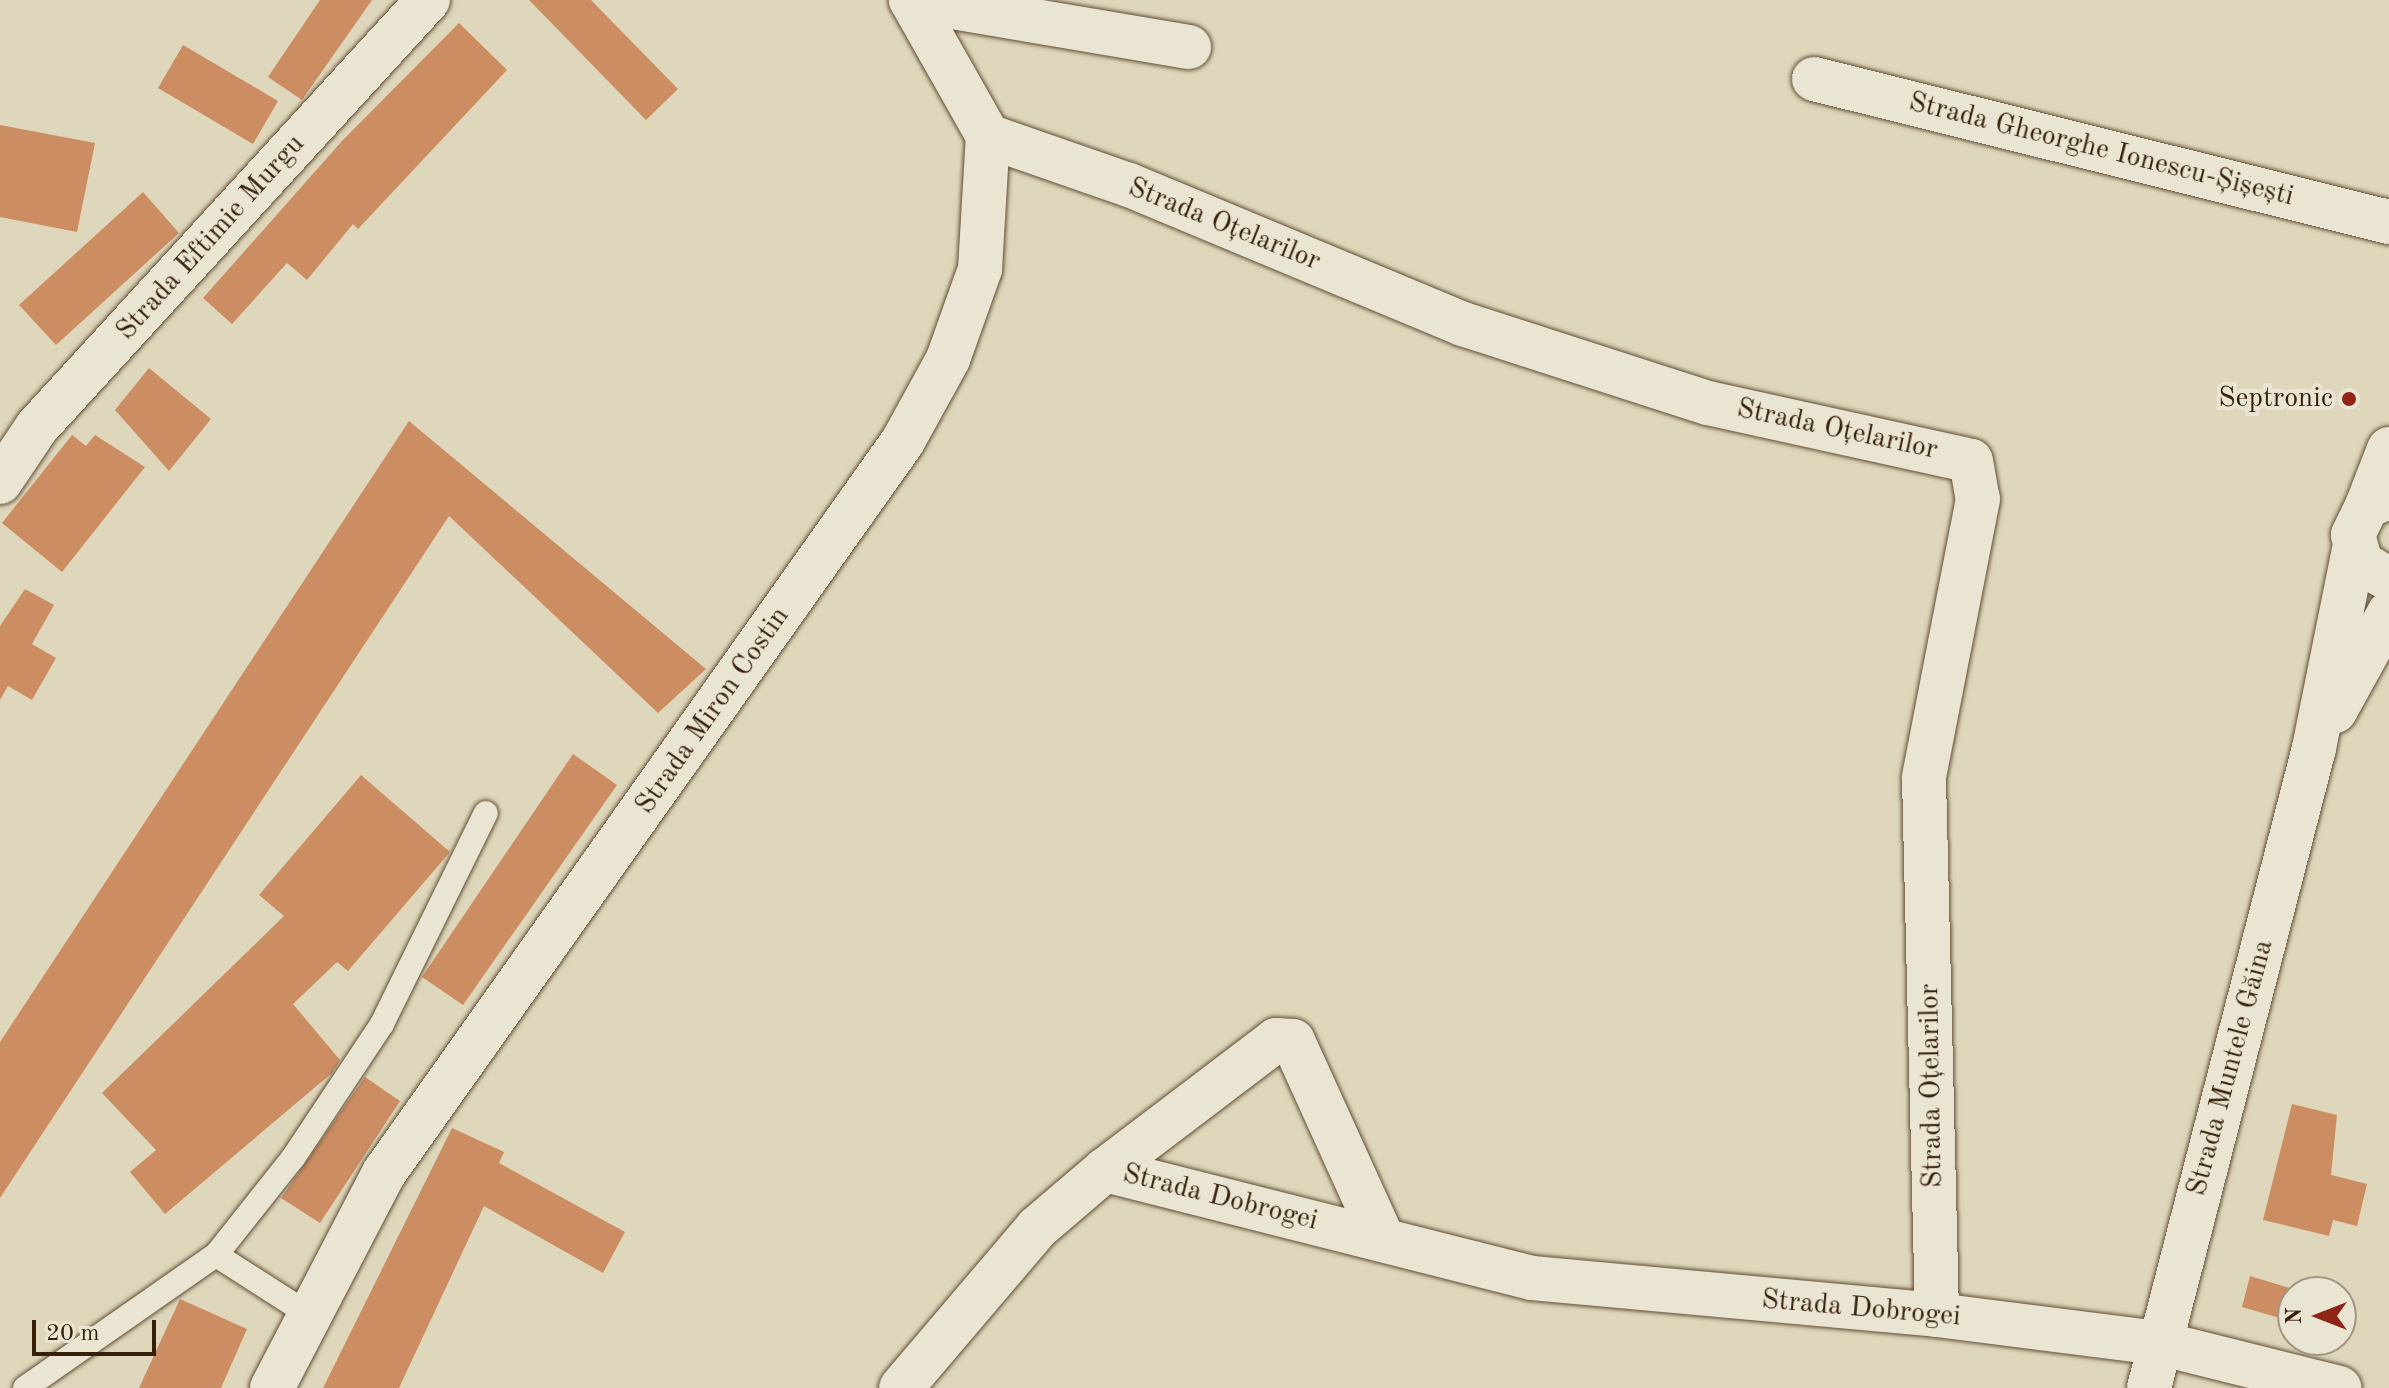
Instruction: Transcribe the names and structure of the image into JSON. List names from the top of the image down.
{
  "streets": {
    "street": [
      "Strada Gheorghe Ionescu-Șișești",
      "Strada Oțelarilor",
      "Strada Eftimie Murgu",
      "Strada Miron Costin",
      "Strada Muntele Găina",
      "Strada Dobrogei"
    ]
  },
  "crossings": [
    ["Strada Oțelarilor", "Strada Miron Costin"],
    ["Strada Oțelarilor", "Strada Dobrogei"],
    ["Strada Muntele Găina", "Strada Dobrogei"]
  ],
  "places": ["Septronic"],
  "scale_bar": "20 m",
  "north": "left"
}
